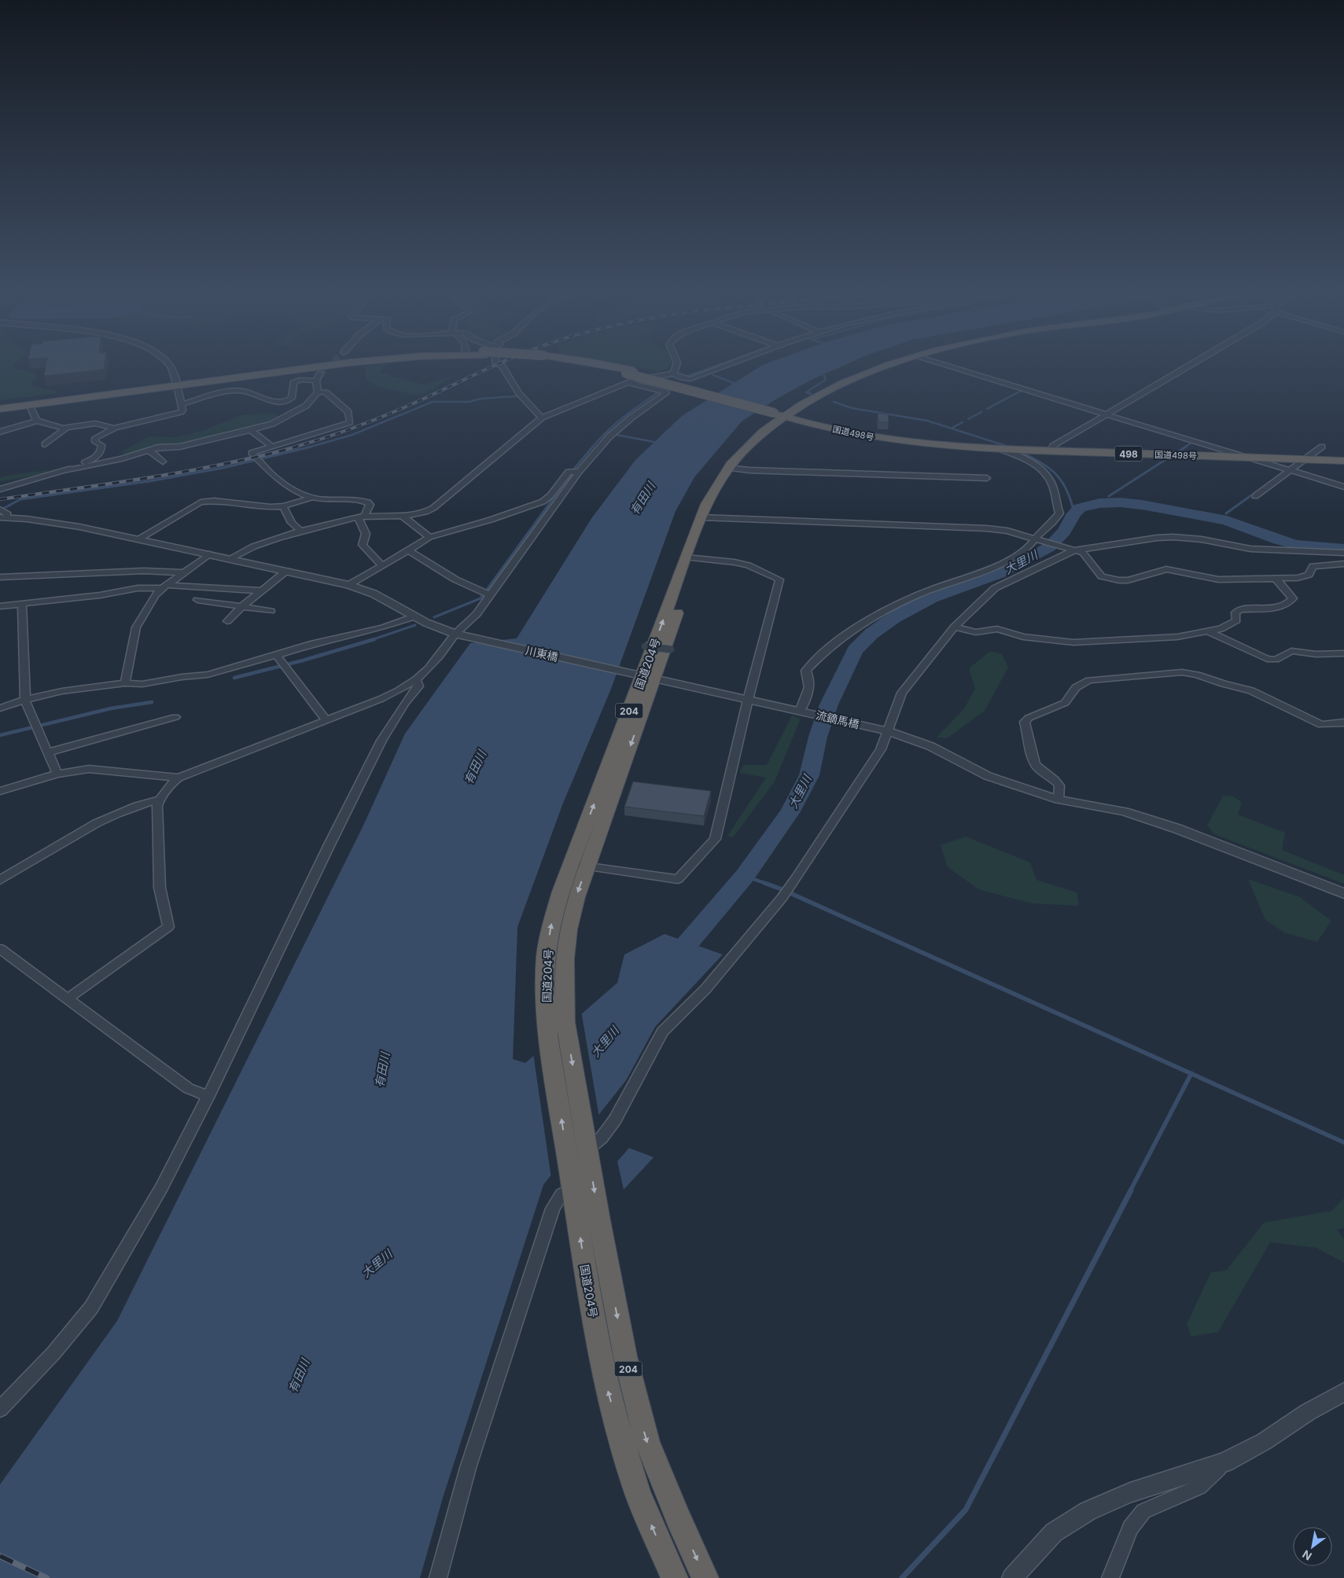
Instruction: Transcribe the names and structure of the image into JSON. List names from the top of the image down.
{
  "streets": {
    "highway": [
      "国道498号",
      "498",
      "国道204号",
      "204"
    ],
    "street": ["川東橋", "流鏑馬橋"]
  },
  "crossings": [
    ["国道498号", "国道204号"],
    ["川東橋", "国道204号"],
    ["川東橋", "流鏑馬橋"]
  ],
  "water": ["有田川", "大里川"],
  "north": "bottom left"
}
